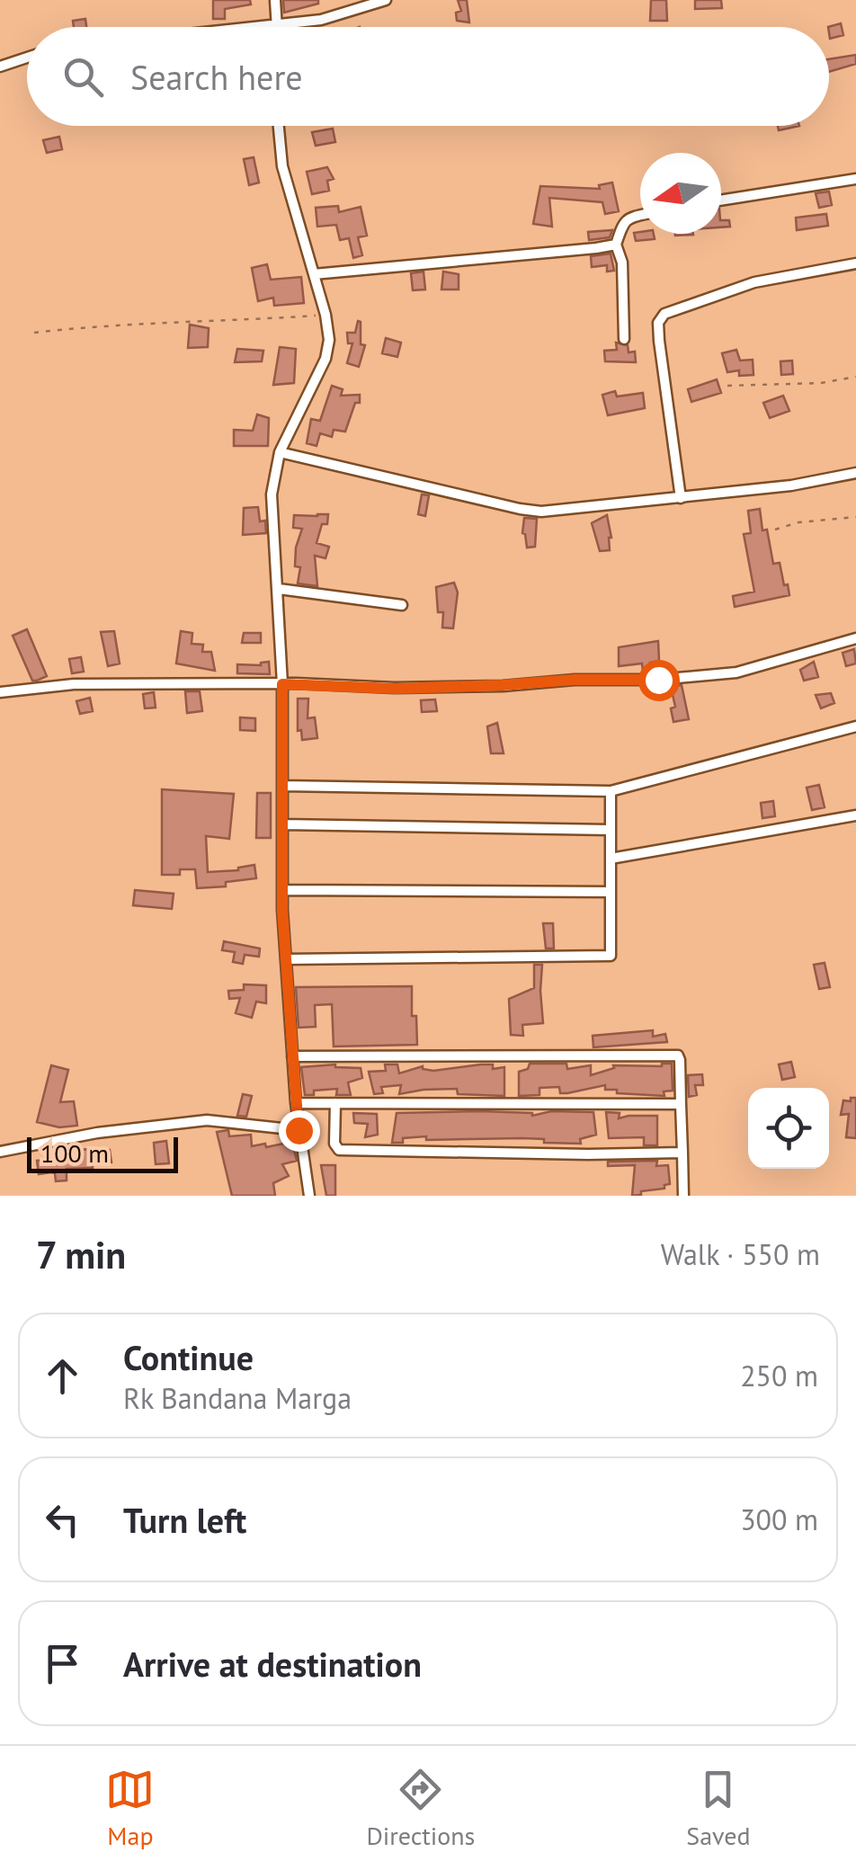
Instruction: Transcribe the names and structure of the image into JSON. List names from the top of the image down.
{
  "scale_bar": "100 m",
  "north": "left",
  "page": {
    "search": "Search here",
    "scale": "100 m",
    "heading": ["7 min", "Walk · 550 m"],
    "list": [
      ["Continue", "Rk Bandana Marga", "250 m"],
      ["Turn left", "300 m"],
      "Arrive at destination"
    ],
    "nav": ["Map", "Directions", "Saved"]
  }
}
